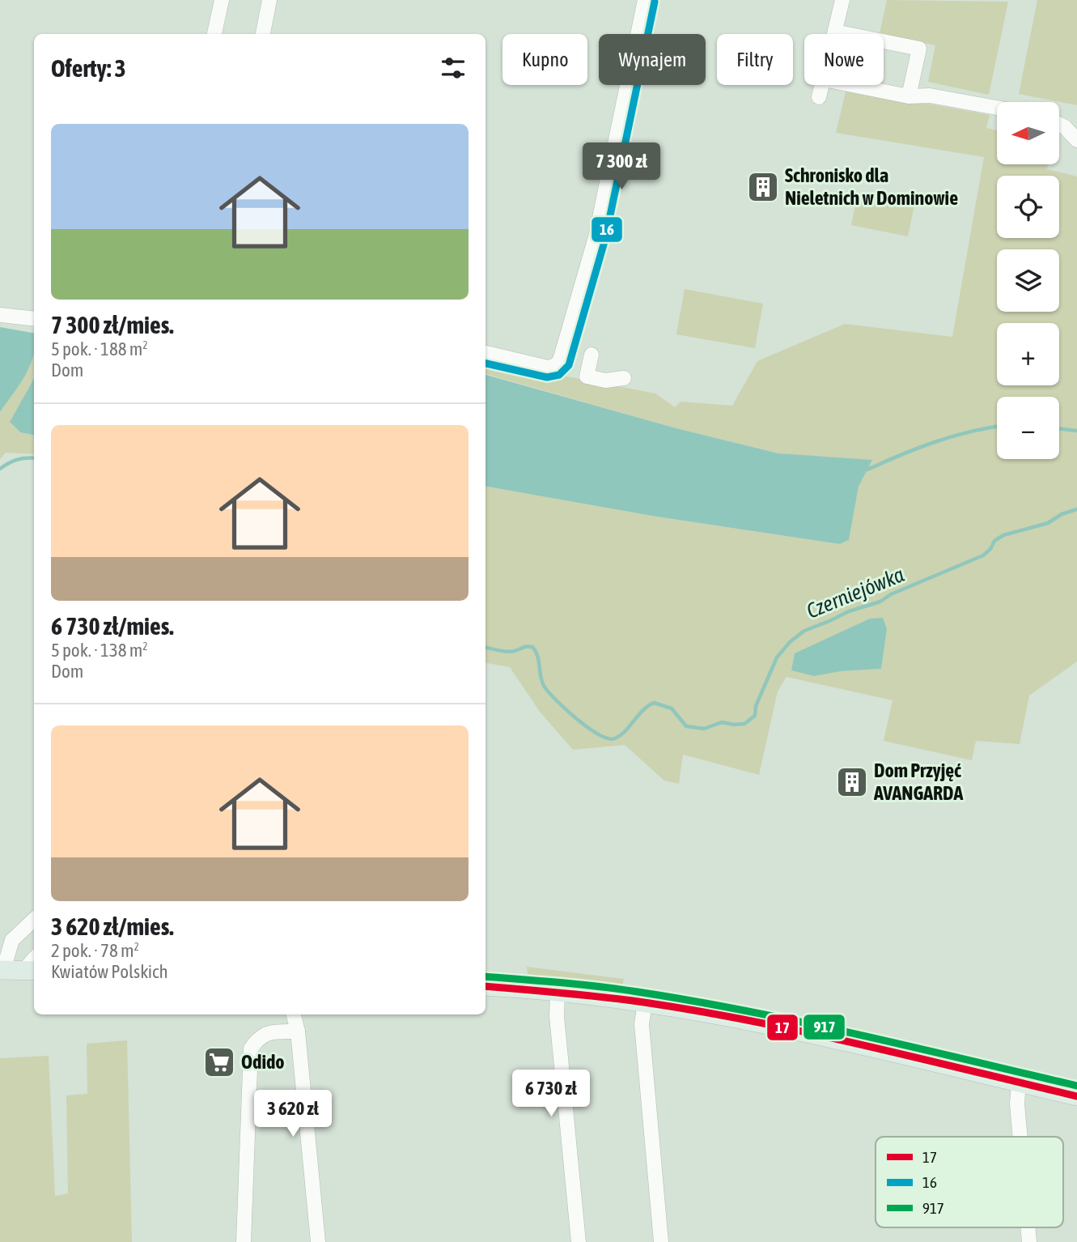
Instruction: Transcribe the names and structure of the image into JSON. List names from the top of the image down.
{
  "water": ["Czerniejówka"],
  "places": {
    "building": ["Schronisko dla Nieletnich w Dominowie", "Dom Przyjęć AVANGARDA"],
    "supermarket": ["Odido"]
  },
  "lines": ["transit line 16", "transit line 917", "transit line 17"],
  "legend": ["17", "16", "917"],
  "north": "left",
  "page": {
    "chip": [
      "Kupno",
      "Wynajem",
      "Filtry",
      "Nowe"
    ],
    "heading": "Oferty: 3",
    "map_buttons": ["+", "−"],
    "list": [
      {
        "name": "7 300 zł/mies.",
        "note": "5 pok. · 188 m² · Dom"
      },
      {
        "name": "6 730 zł/mies.",
        "note": "5 pok. · 138 m² · Dom"
      },
      {
        "name": "3 620 zł/mies.",
        "note": "2 pok. · 78 m² · Kwiatów Polskich"
      }
    ],
    "price": ["7 300 zł", "6 730 zł", "3 620 zł"]
  }
}
